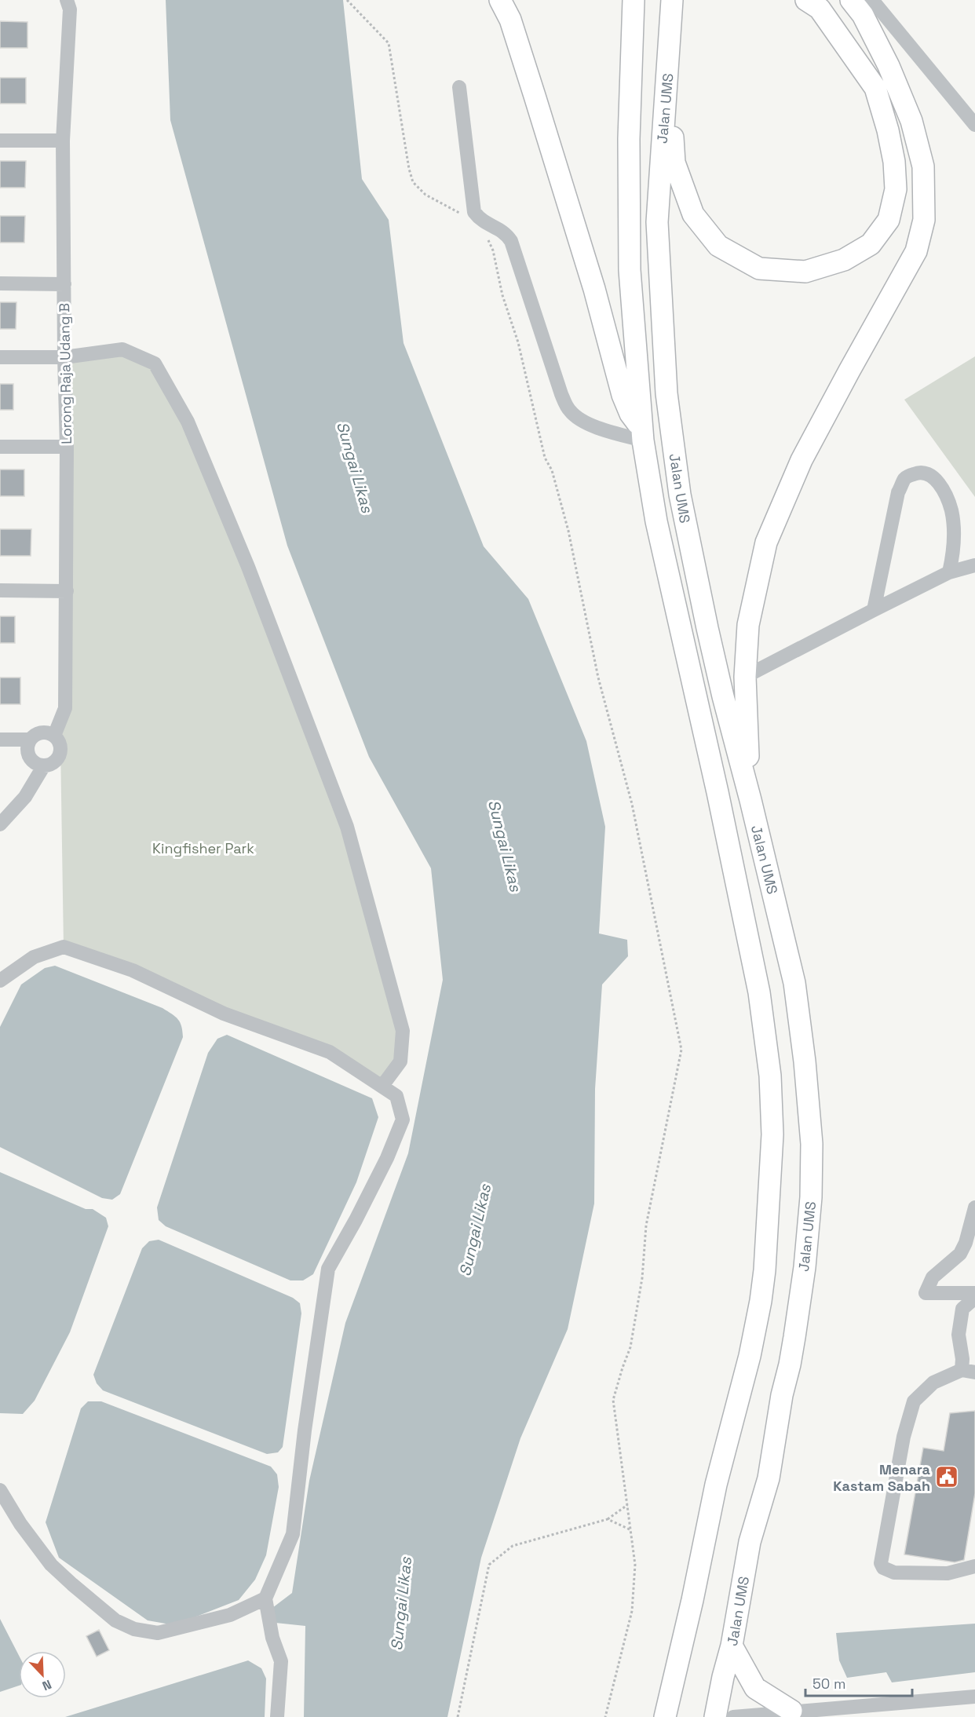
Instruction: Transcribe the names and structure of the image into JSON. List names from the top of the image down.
{
  "streets": {
    "highway": ["Jalan UMS"],
    "street": ["Lorong Raja Udang B"]
  },
  "water": ["Sungai Likas"],
  "parks": ["Kingfisher Park"],
  "places": {
    "public building": ["Menara Kastam Sabah"]
  },
  "scale_bar": "50 m",
  "north": "bottom right"
}
